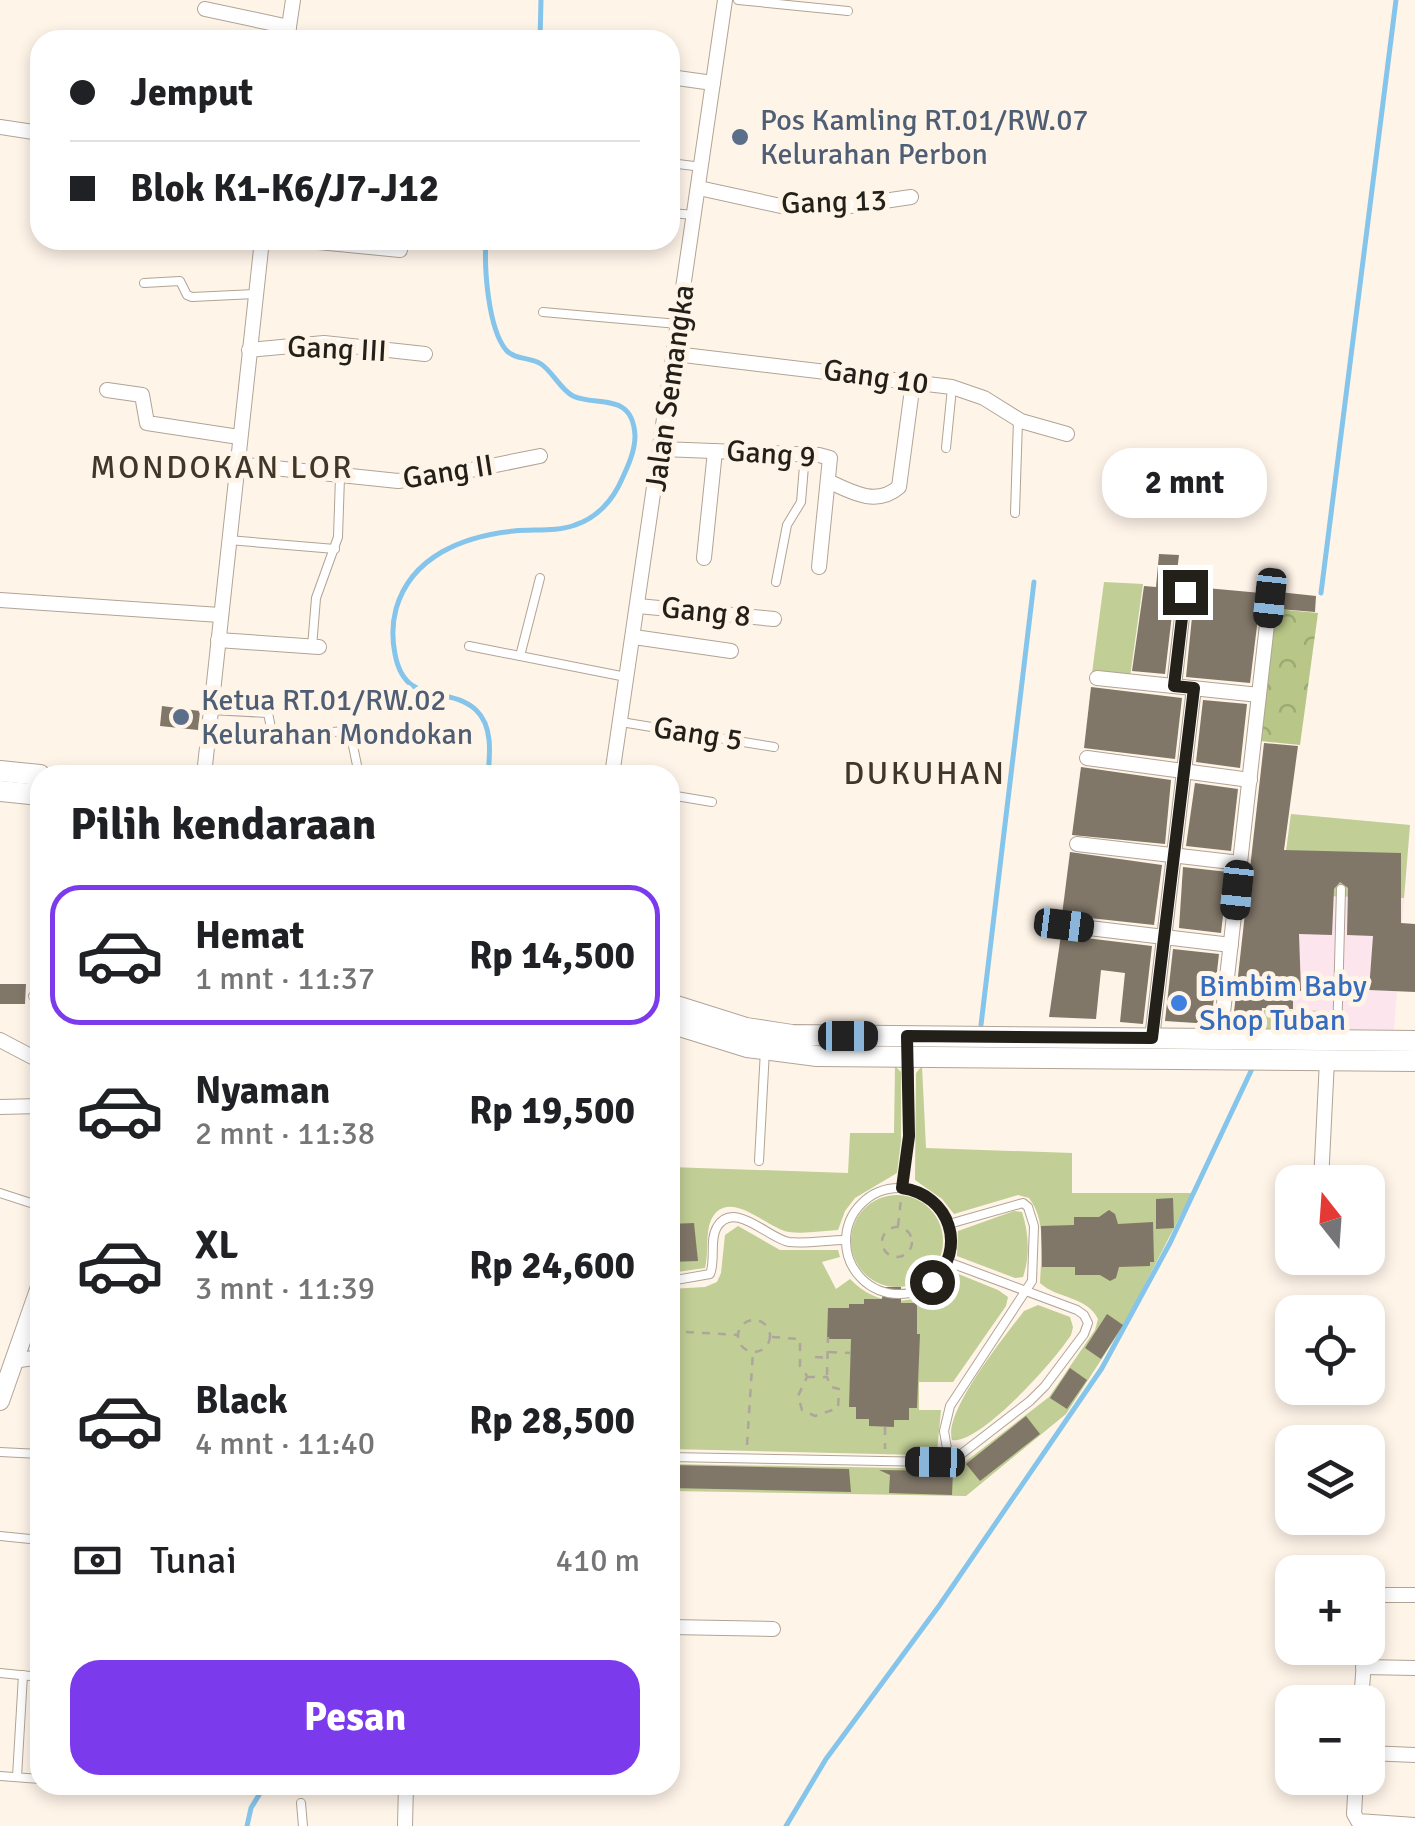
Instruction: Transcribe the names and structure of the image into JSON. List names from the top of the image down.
{
  "streets": {
    "street": [
      "Gang 13",
      "Gang III",
      "Gang 10",
      "Jalan Semangka",
      "Gang 9",
      "Gang II",
      "Gang 8"
    ],
    "lane": ["Gang 5"]
  },
  "crossings": [
    ["Gang 13", "Jalan Semangka"],
    ["Gang 10", "Jalan Semangka"],
    ["Jalan Semangka", "Gang 9"],
    ["Jalan Semangka", "Gang 8"],
    ["Jalan Semangka", "Gang 5"]
  ],
  "districts": ["MONDOKAN LOR", "DUKUHAN"],
  "places": ["Pos Kamling RT.01/RW.07 Kelurahan Perbon", "Ketua RT.01/RW.02 Kelurahan Mondokan", "Bimbim Baby Shop Tuban"],
  "north": "top",
  "page": {
    "banner": ["Jemput", "Blok K1-K6/J7-J12"],
    "bubble": "2 mnt",
    "heading": "Pilih kendaraan",
    "list": [
      {
        "name": "Hemat",
        "note": "1 mnt · 11:37",
        "value": "Rp 14,500"
      },
      {
        "name": "Nyaman",
        "note": "2 mnt · 11:38",
        "value": "Rp 19,500"
      },
      {
        "name": "XL",
        "note": "3 mnt · 11:39",
        "value": "Rp 24,600"
      },
      {
        "name": "Black",
        "note": "4 mnt · 11:40",
        "value": "Rp 28,500"
      }
    ],
    "map_buttons": ["+", "−"],
    "pay": ["Tunai", "410 m"],
    "buttons": "Pesan"
  }
}
